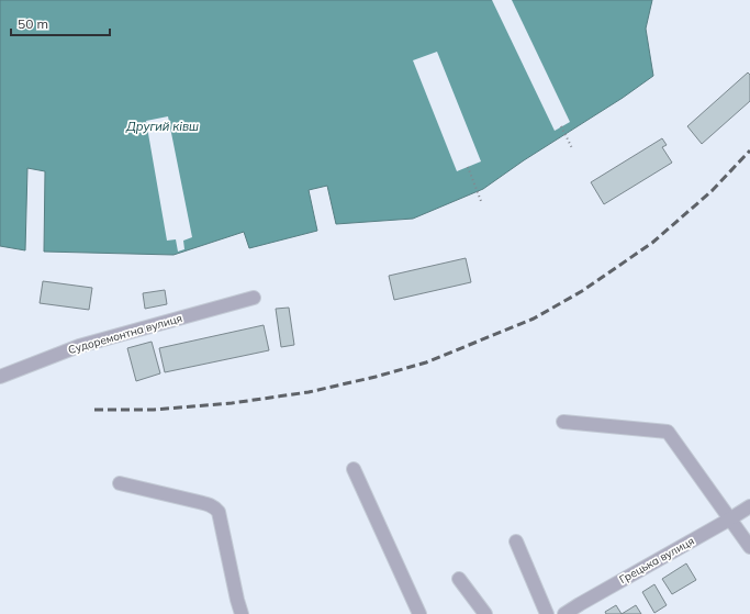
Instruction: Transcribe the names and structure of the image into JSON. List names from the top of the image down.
{
  "streets": {
    "street": ["Судоремонтна вулиця", "Грецька вулиця"]
  },
  "water": ["Другий ківш"],
  "scale_bar": "50 m"
}
